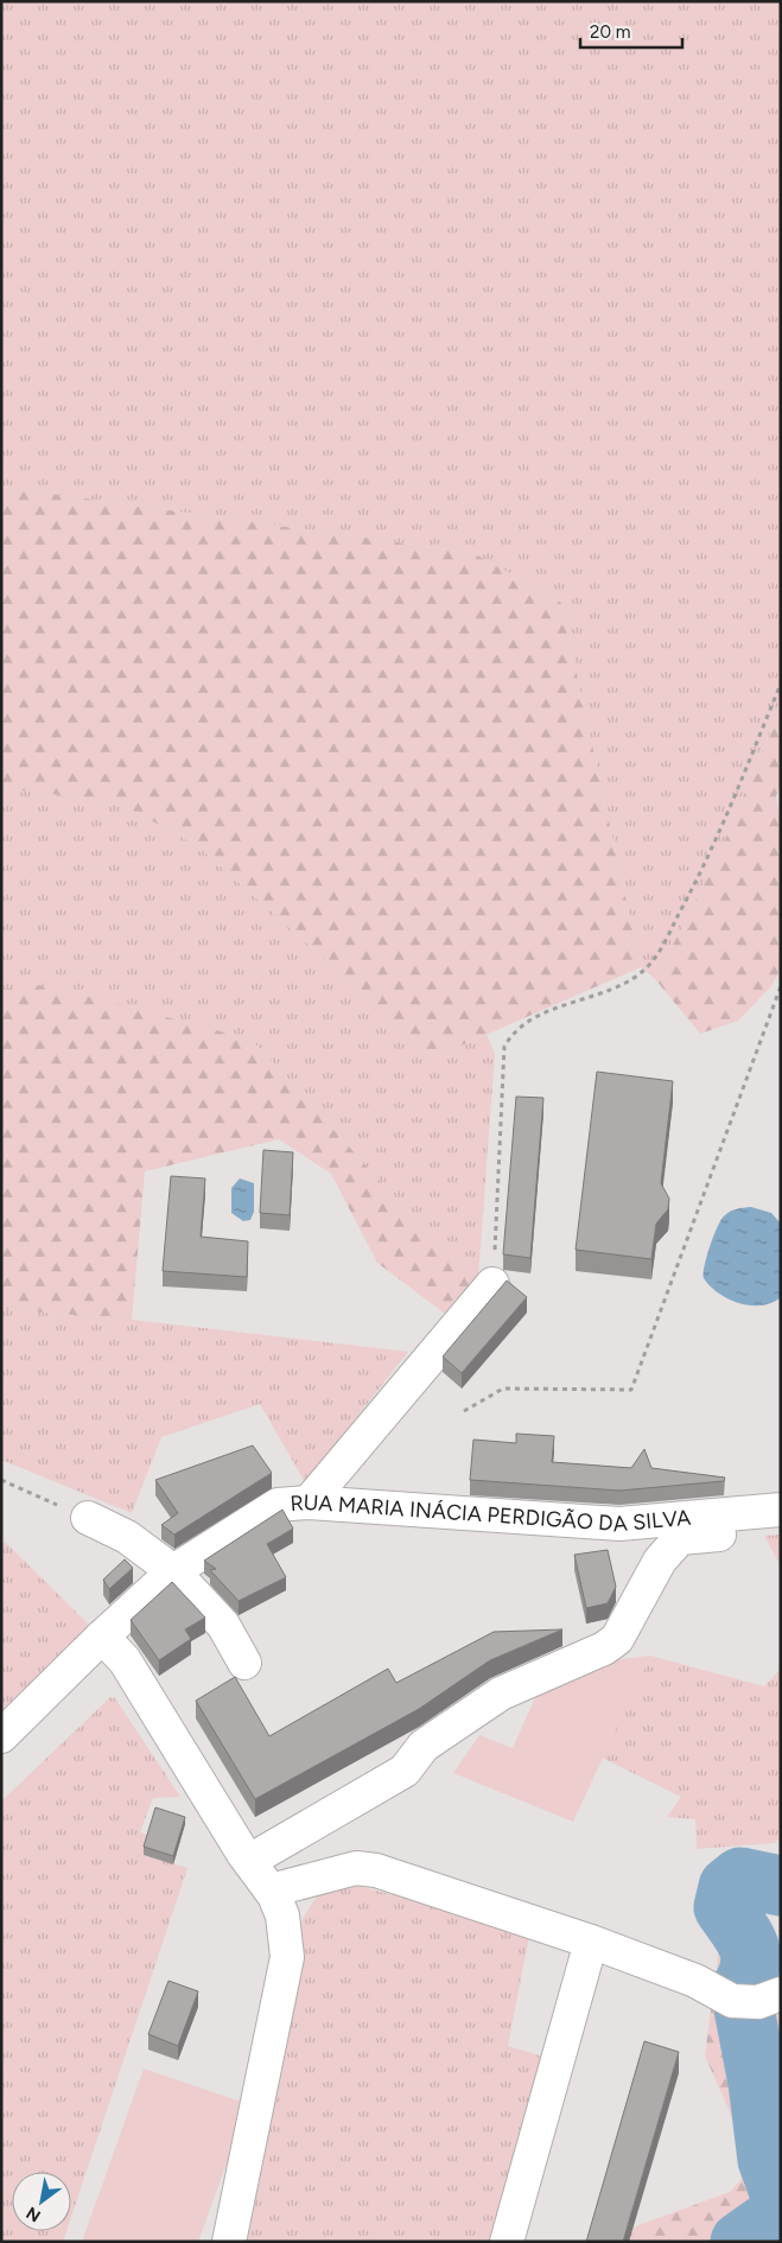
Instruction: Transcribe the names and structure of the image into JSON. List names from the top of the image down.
{
  "streets": {
    "street": ["RUA MARIA INÁCIA PERDIGÃO DA SILVA"]
  },
  "scale_bar": "20 m",
  "north": "bottom left"
}
